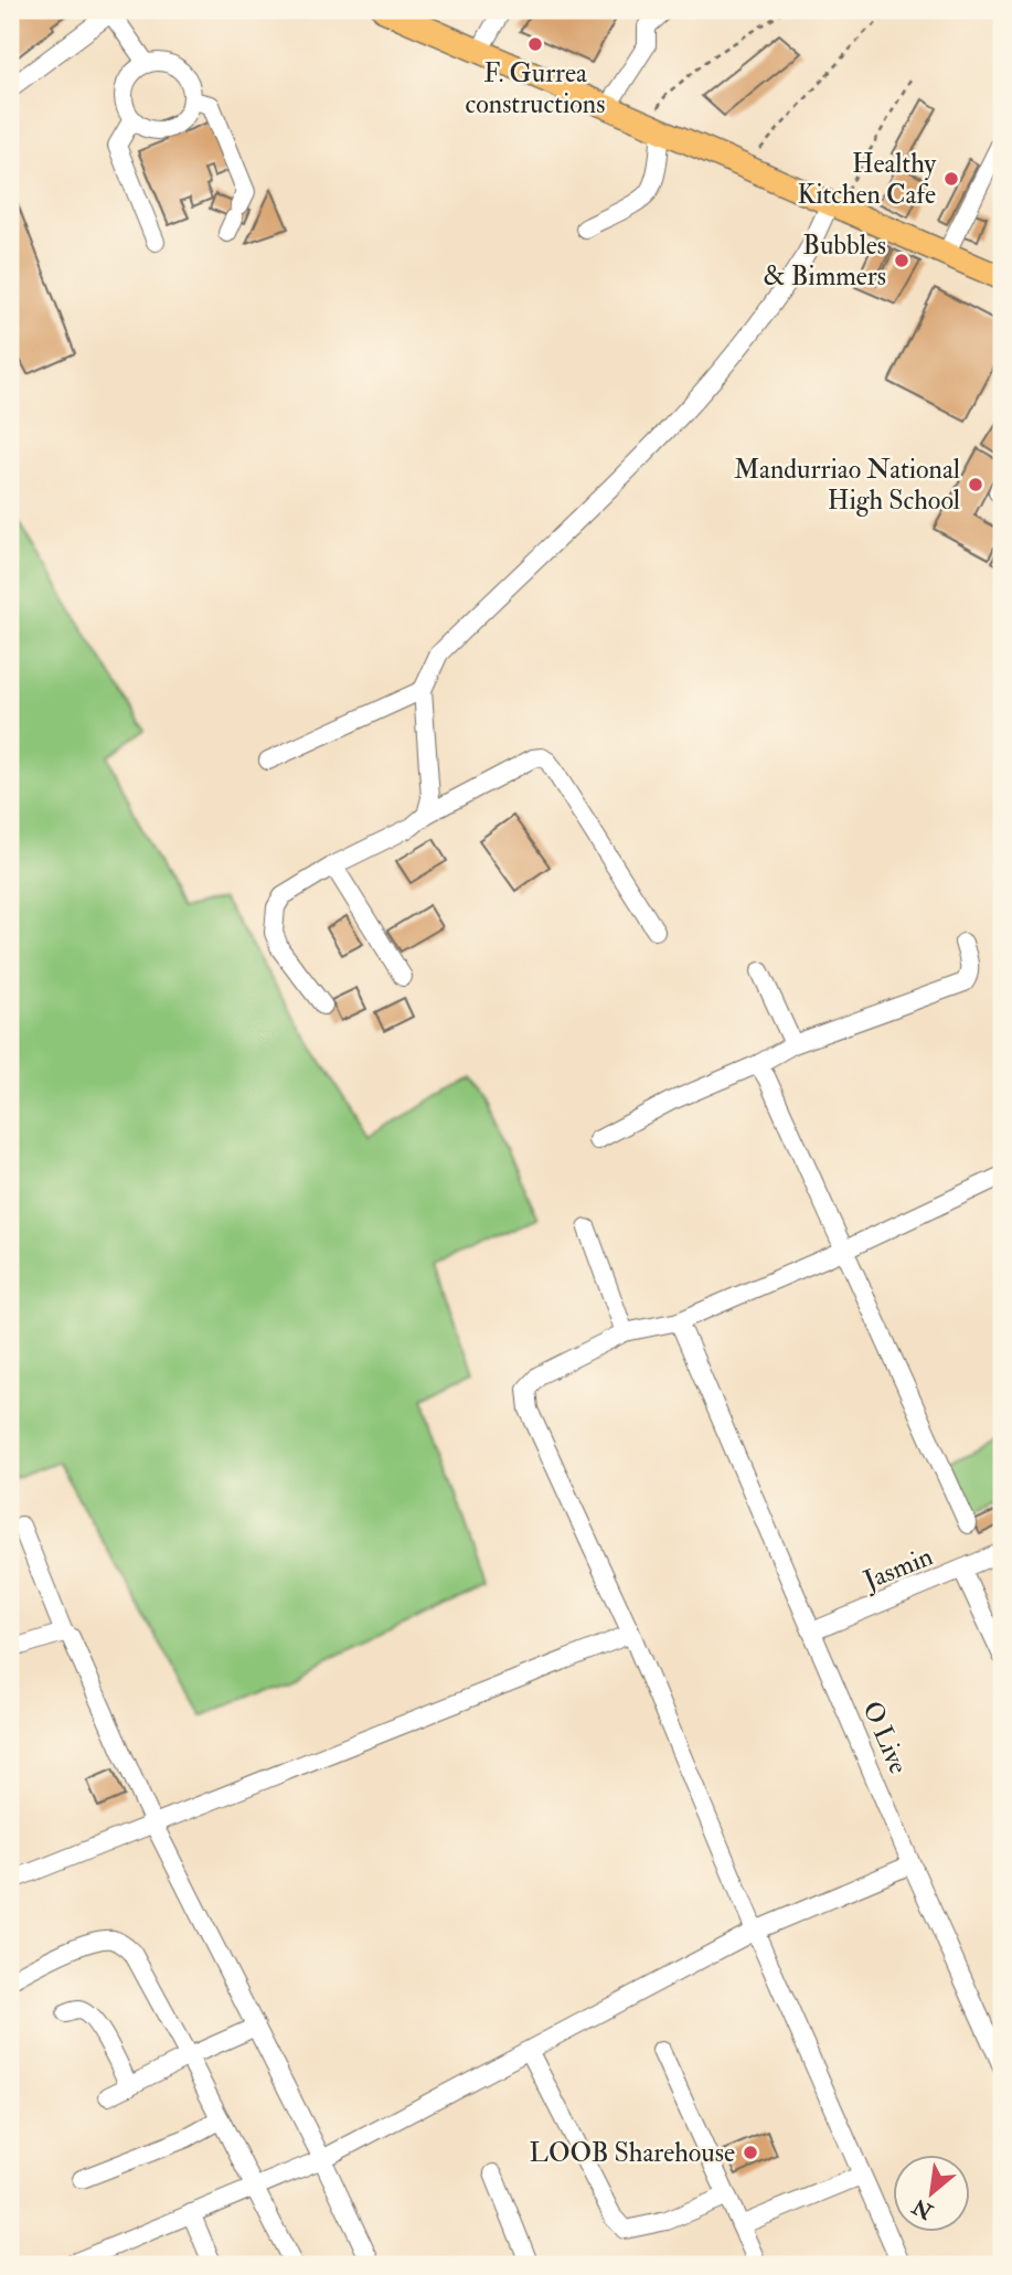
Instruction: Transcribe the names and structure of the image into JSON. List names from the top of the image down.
{
  "streets": {
    "street": ["Jasmin", "O Live"]
  },
  "crossings": [
    ["Jasmin", "O Live"]
  ],
  "places": [
    "F. Gurrea constructions",
    "Healthy Kitchen Cafe",
    "Bubbles & Bimmers",
    "Mandurriao National High School",
    "LOOB Sharehouse"
  ],
  "north": "bottom left"
}
